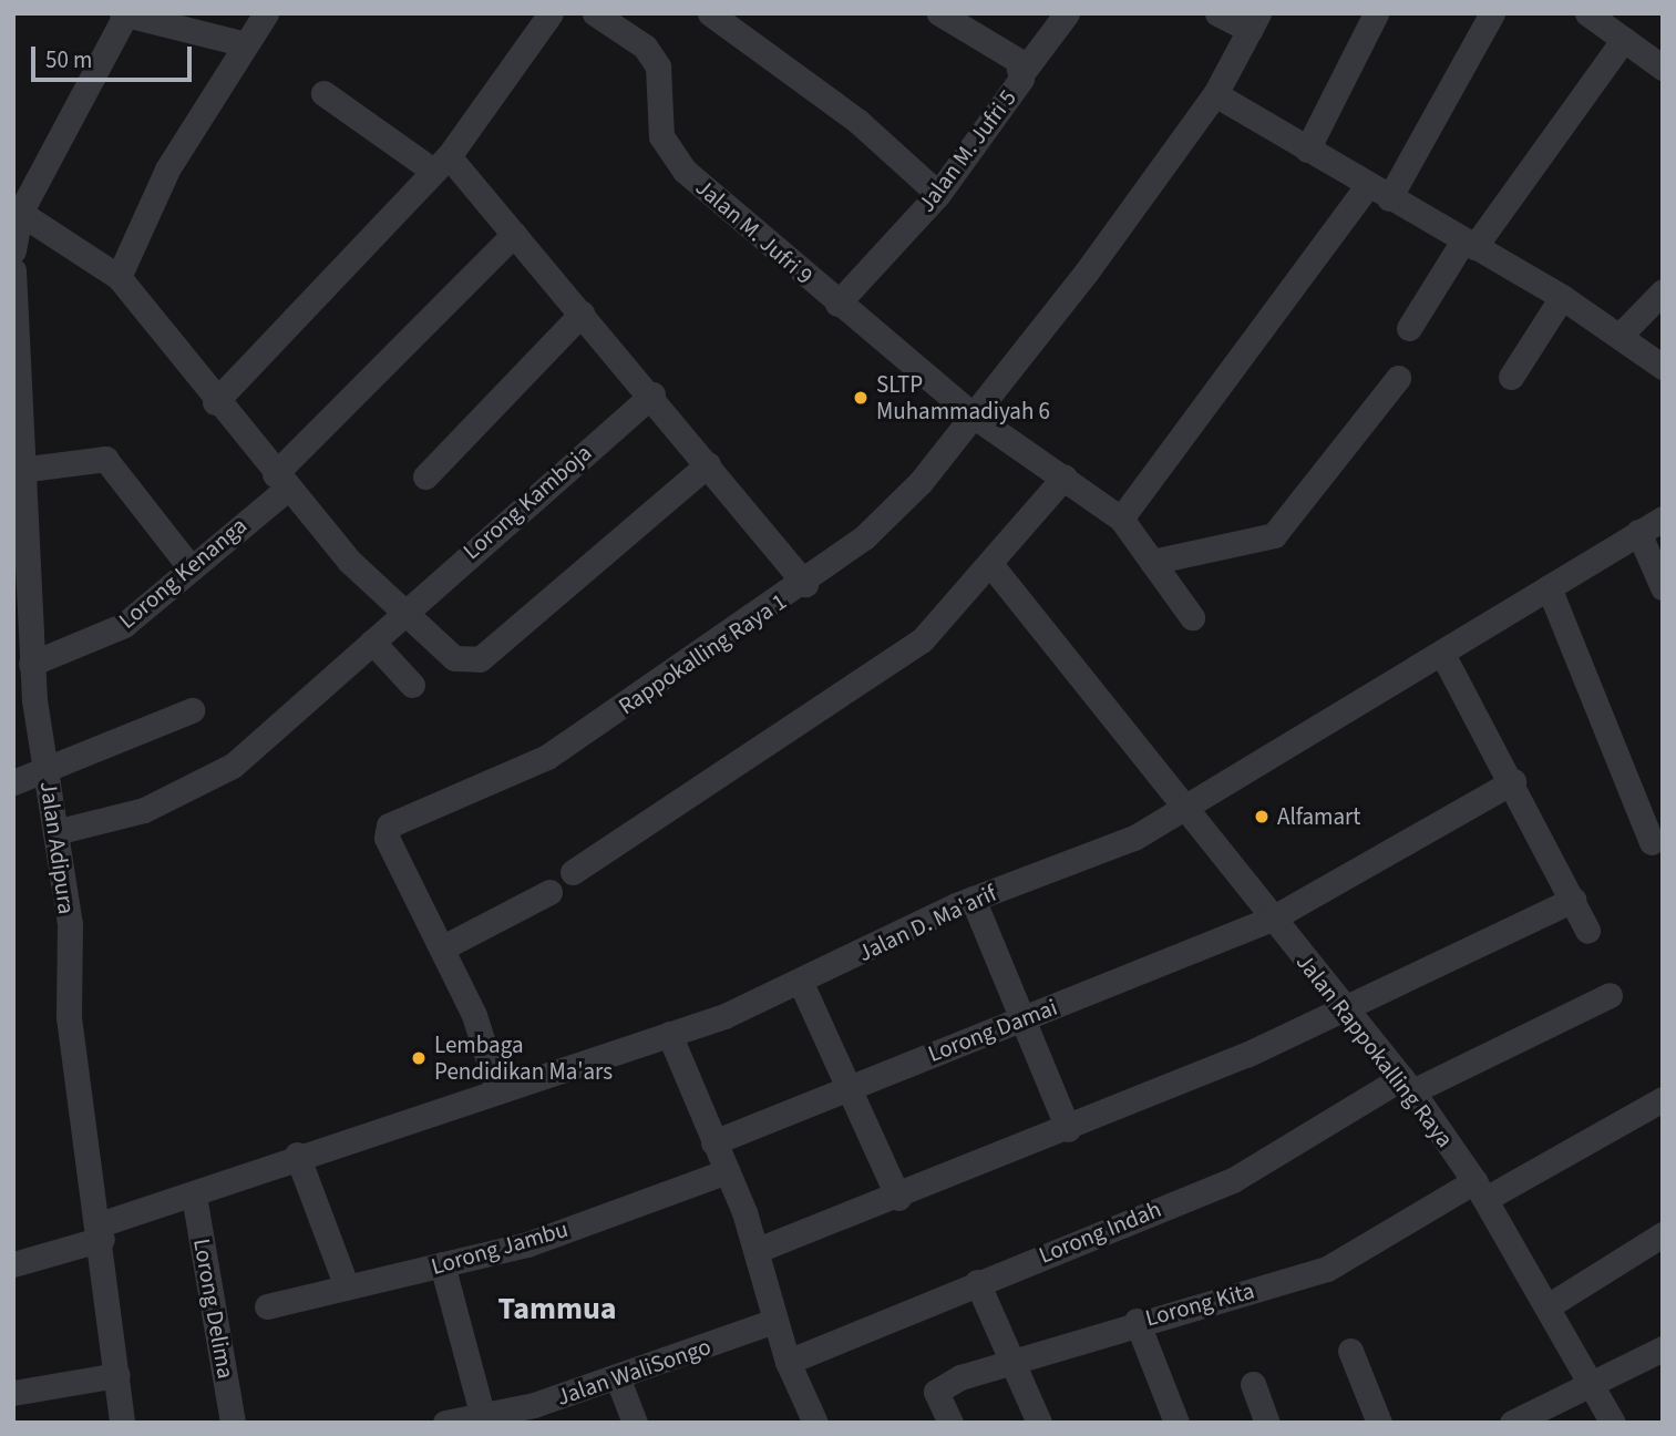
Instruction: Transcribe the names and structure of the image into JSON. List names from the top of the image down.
{
  "streets": {
    "street": [
      "Jalan M. Jufri 5",
      "Jalan M. Jufri 9",
      "Lorong Kamboja",
      "Lorong Kenanga",
      "Rappokalling Raya 1",
      "Jalan Adipura",
      "Jalan D. Ma'arif",
      "Lorong Damai",
      "Jalan Rappokalling Raya",
      "Lorong Indah",
      "Lorong Jambu",
      "Lorong Kita",
      "Lorong Delima",
      "Jalan WaliSongo"
    ]
  },
  "crossings": [
    ["Jalan M. Jufri 5", "Jalan M. Jufri 9"],
    ["Jalan M. Jufri 9", "Rappokalling Raya 1"],
    ["Lorong Kamboja", "Jalan Adipura"],
    ["Lorong Kenanga", "Jalan Adipura"],
    ["Jalan Adipura", "Jalan D. Ma'arif"],
    ["Jalan D. Ma'arif", "Jalan Rappokalling Raya"],
    ["Jalan D. Ma'arif", "Lorong Delima"],
    ["Lorong Damai", "Jalan Rappokalling Raya"],
    ["Jalan Rappokalling Raya", "Lorong Indah"],
    ["Jalan Rappokalling Raya", "Lorong Kita"]
  ],
  "districts": ["Tammua"],
  "places": ["SLTP Muhammadiyah 6", "Alfamart", "Lembaga Pendidikan Ma'ars"],
  "scale_bar": "50 m"
}
